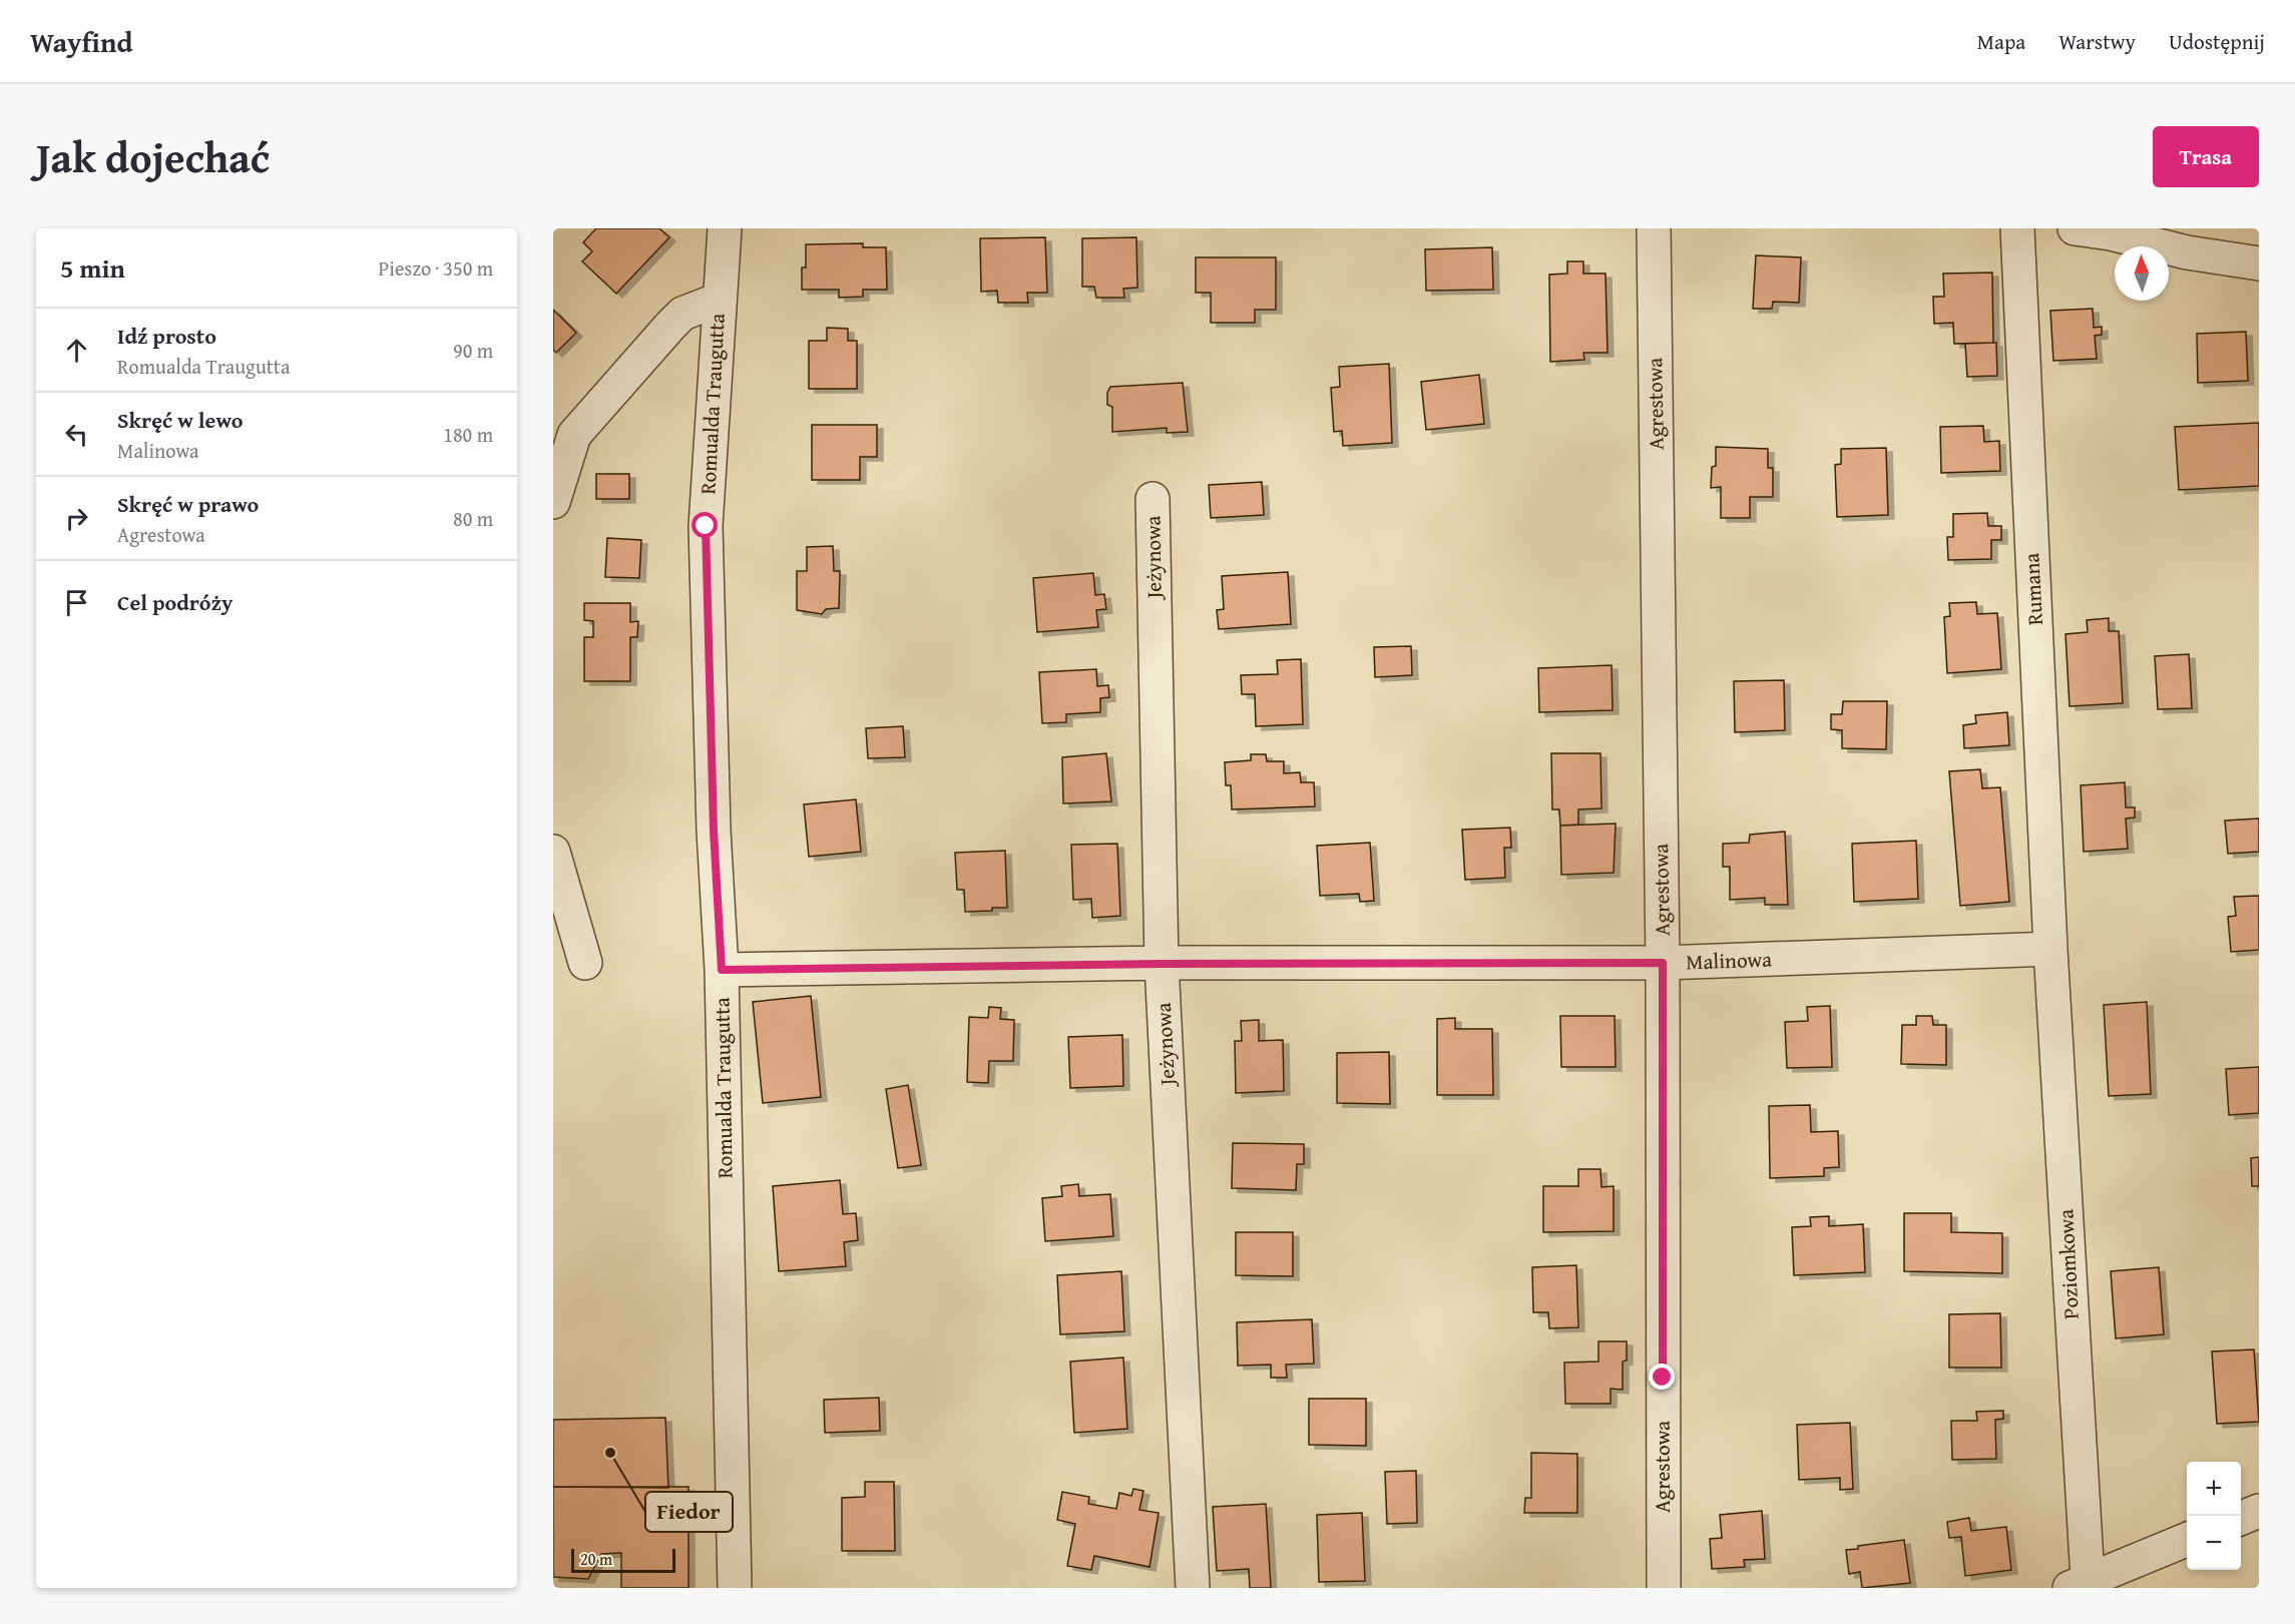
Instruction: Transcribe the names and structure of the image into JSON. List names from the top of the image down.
{
  "streets": {
    "street": [
      "Romualda Traugutta",
      "Agrestowa",
      "Jeżynowa",
      "Rumana",
      "Malinowa",
      "Poziomkowa"
    ]
  },
  "crossings": [
    ["Romualda Traugutta", "Malinowa"],
    ["Agrestowa", "Malinowa"],
    ["Jeżynowa", "Malinowa"],
    ["Rumana", "Malinowa"],
    ["Rumana", "Poziomkowa"],
    ["Malinowa", "Poziomkowa"]
  ],
  "places": ["Fiedor"],
  "scale_bar": "20 m",
  "north": "top",
  "page": {
    "header": "Wayfind",
    "nav": ["Mapa", "Warstwy", "Udostępnij"],
    "title": "Jak dojechać",
    "buttons": "Trasa",
    "heading": ["5 min", "Pieszo · 350 m"],
    "list": [
      ["Idź prosto", "Romualda Traugutta", "90 m"],
      ["Skręć w lewo", "Malinowa", "180 m"],
      ["Skręć w prawo", "Agrestowa", "80 m"],
      "Cel podróży"
    ],
    "map_buttons": ["+", "−"],
    "scale": "20 m"
  }
}
